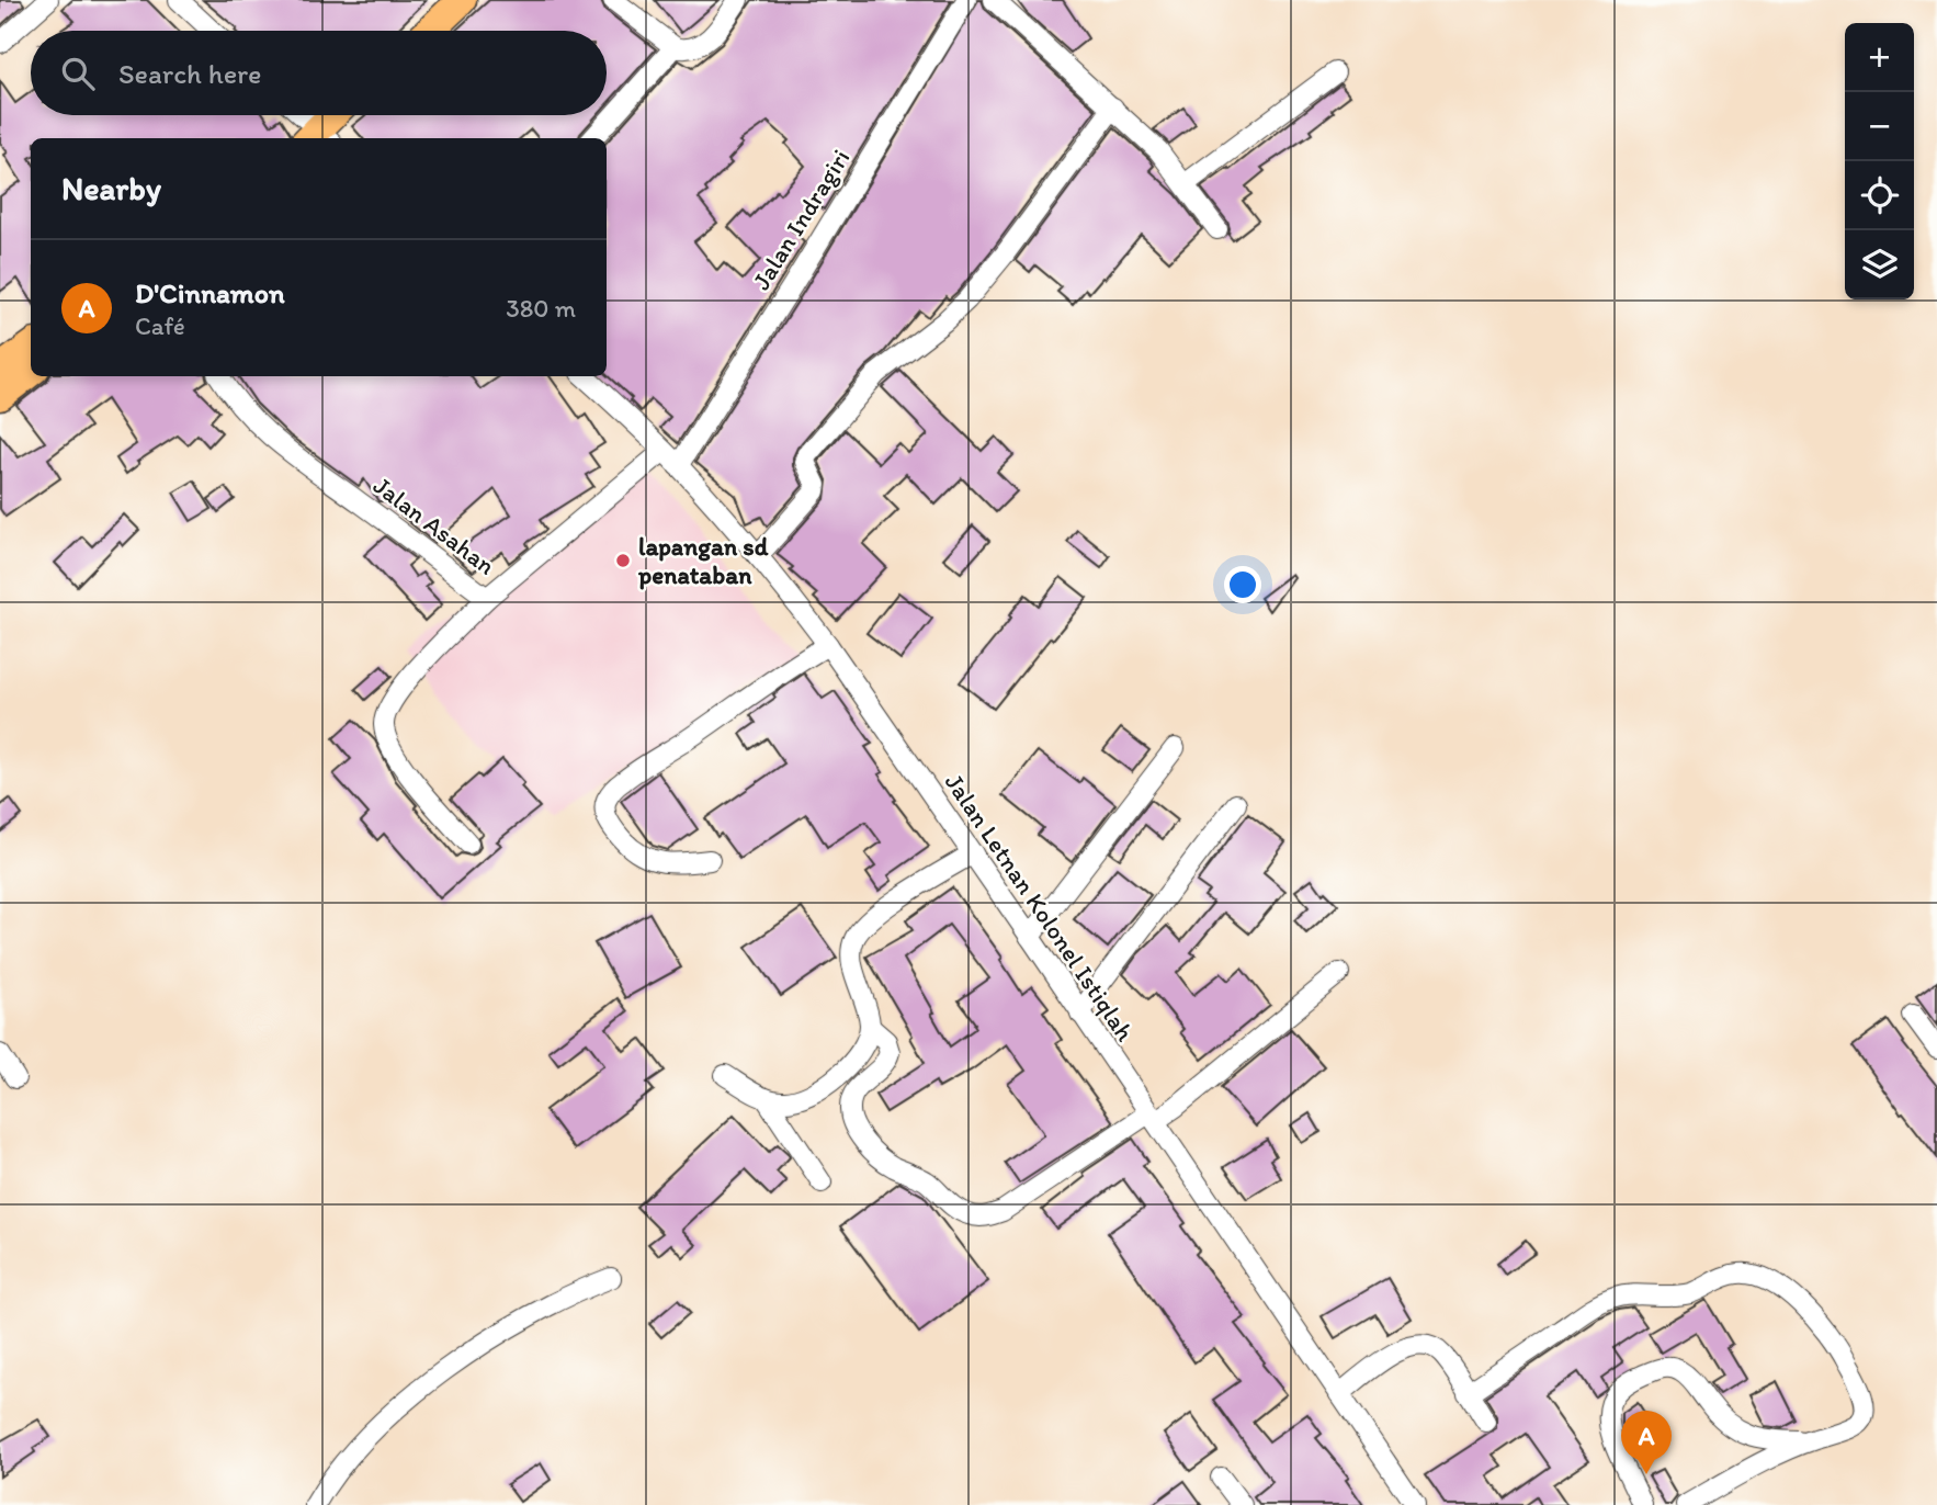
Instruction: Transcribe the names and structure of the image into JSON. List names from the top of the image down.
{
  "streets": {
    "street": ["Jalan Indragiri", "Jalan Asahan", "Jalan Letnan Kolonel Istiqlah"]
  },
  "crossings": [
    ["Jalan Indragiri", "Jalan Letnan Kolonel Istiqlah"],
    ["Jalan Asahan", "Jalan Letnan Kolonel Istiqlah"]
  ],
  "places": ["lapangan sd penataban"],
  "page": {
    "map_buttons": ["+", "−"],
    "search": "Search here",
    "heading": "Nearby",
    "list": [
      {
        "mark": "A",
        "name": "D'Cinnamon",
        "note": "Café",
        "value": "380 m"
      }
    ],
    "pins": "A"
  }
}
